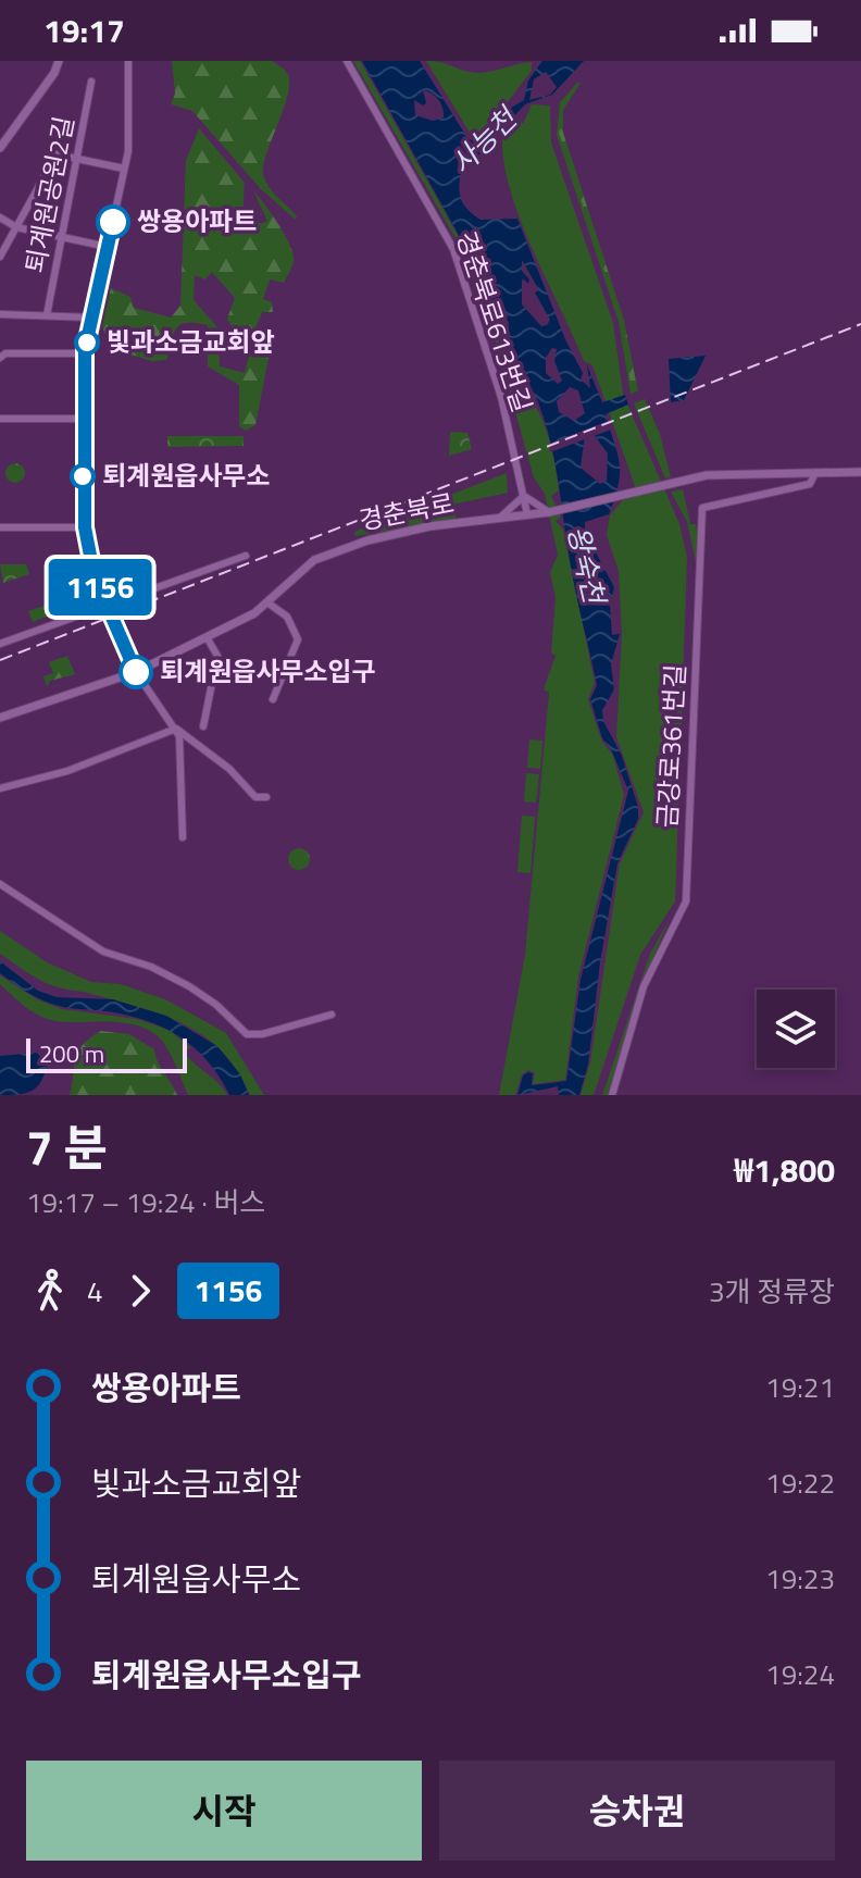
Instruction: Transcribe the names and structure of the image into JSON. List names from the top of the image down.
{
  "streets": {
    "street": [
      "퇴계원공원2길",
      "경춘북로613번길",
      "경춘북로",
      "금강로361번길"
    ]
  },
  "crossings": [
    ["경춘북로613번길", "경춘북로"],
    ["경춘북로", "금강로361번길"]
  ],
  "water": ["사능천", "왕숙천"],
  "places": [
    "쌍용아파트",
    "빛과소금교회앞",
    "퇴계원읍사무소",
    "퇴계원읍사무소입구"
  ],
  "lines": ["bus line 1156"],
  "scale_bar": "200 m",
  "page": {
    "status": "19:17",
    "on_map": "1156",
    "scale": "200 m",
    "heading": ["7 분", "19:17 – 19:24 · 버스", "₩1,800"],
    "legs": ["4", "1156", "3개 정류장"],
    "list": [
      {
        "name": "쌍용아파트",
        "value": "19:21"
      },
      {
        "name": "빛과소금교회앞",
        "value": "19:22"
      },
      {
        "name": "퇴계원읍사무소",
        "value": "19:23"
      },
      {
        "name": "퇴계원읍사무소입구",
        "value": "19:24"
      }
    ],
    "buttons": ["시작", "승차권"]
  }
}
